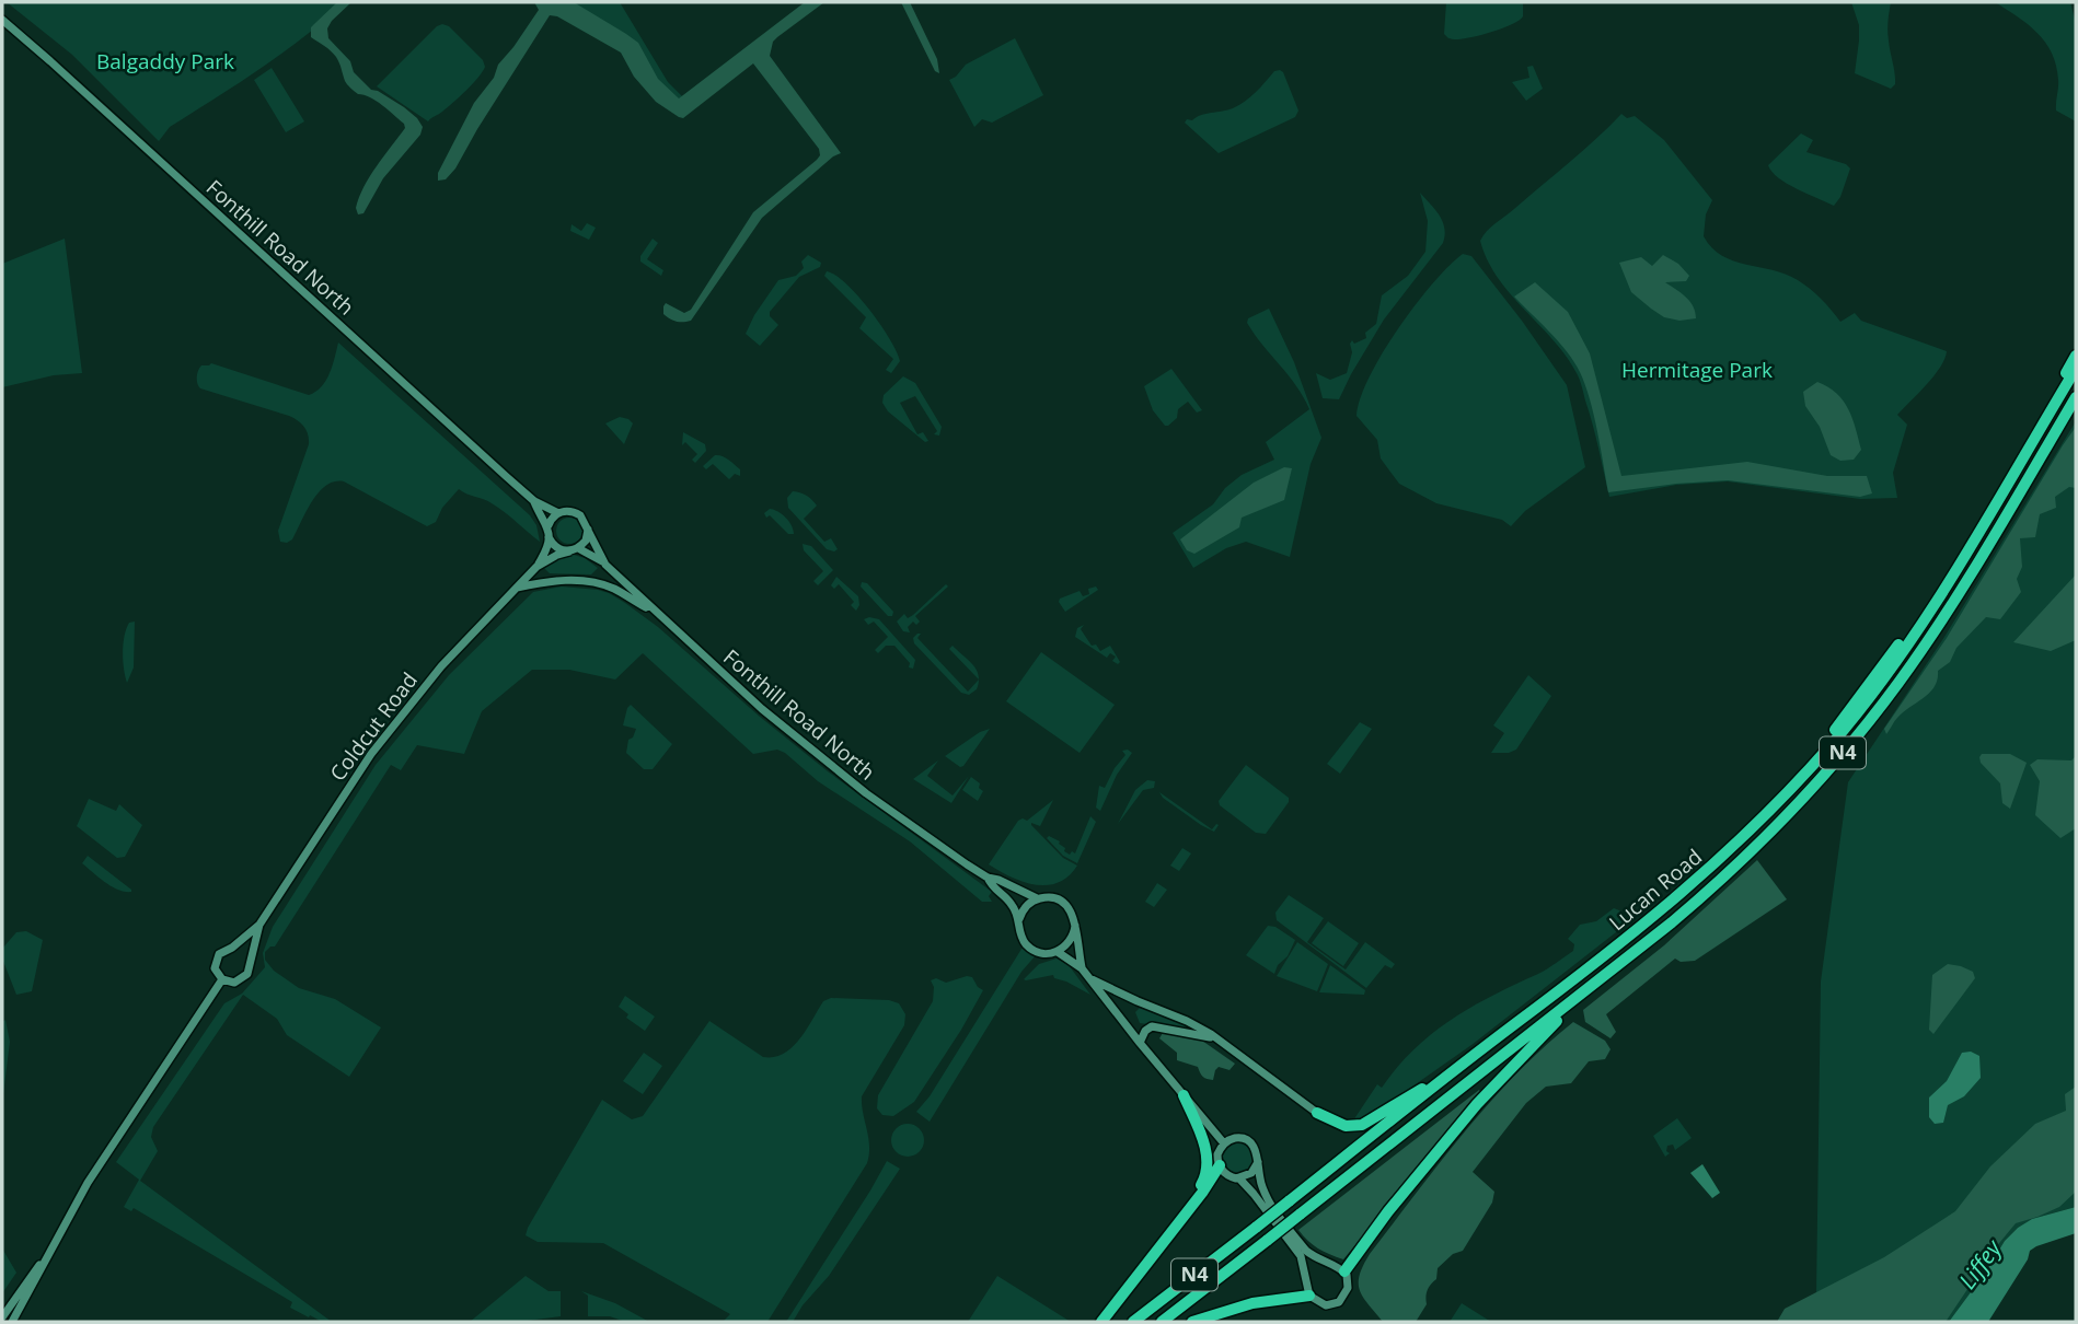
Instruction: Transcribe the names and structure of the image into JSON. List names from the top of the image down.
{
  "streets": {
    "highway": ["N4", "Lucan Road"],
    "main road": ["Fonthill Road North", "Coldcut Road"]
  },
  "water": ["Liffey"],
  "parks": ["Balgaddy Park", "Hermitage Park"]
}
